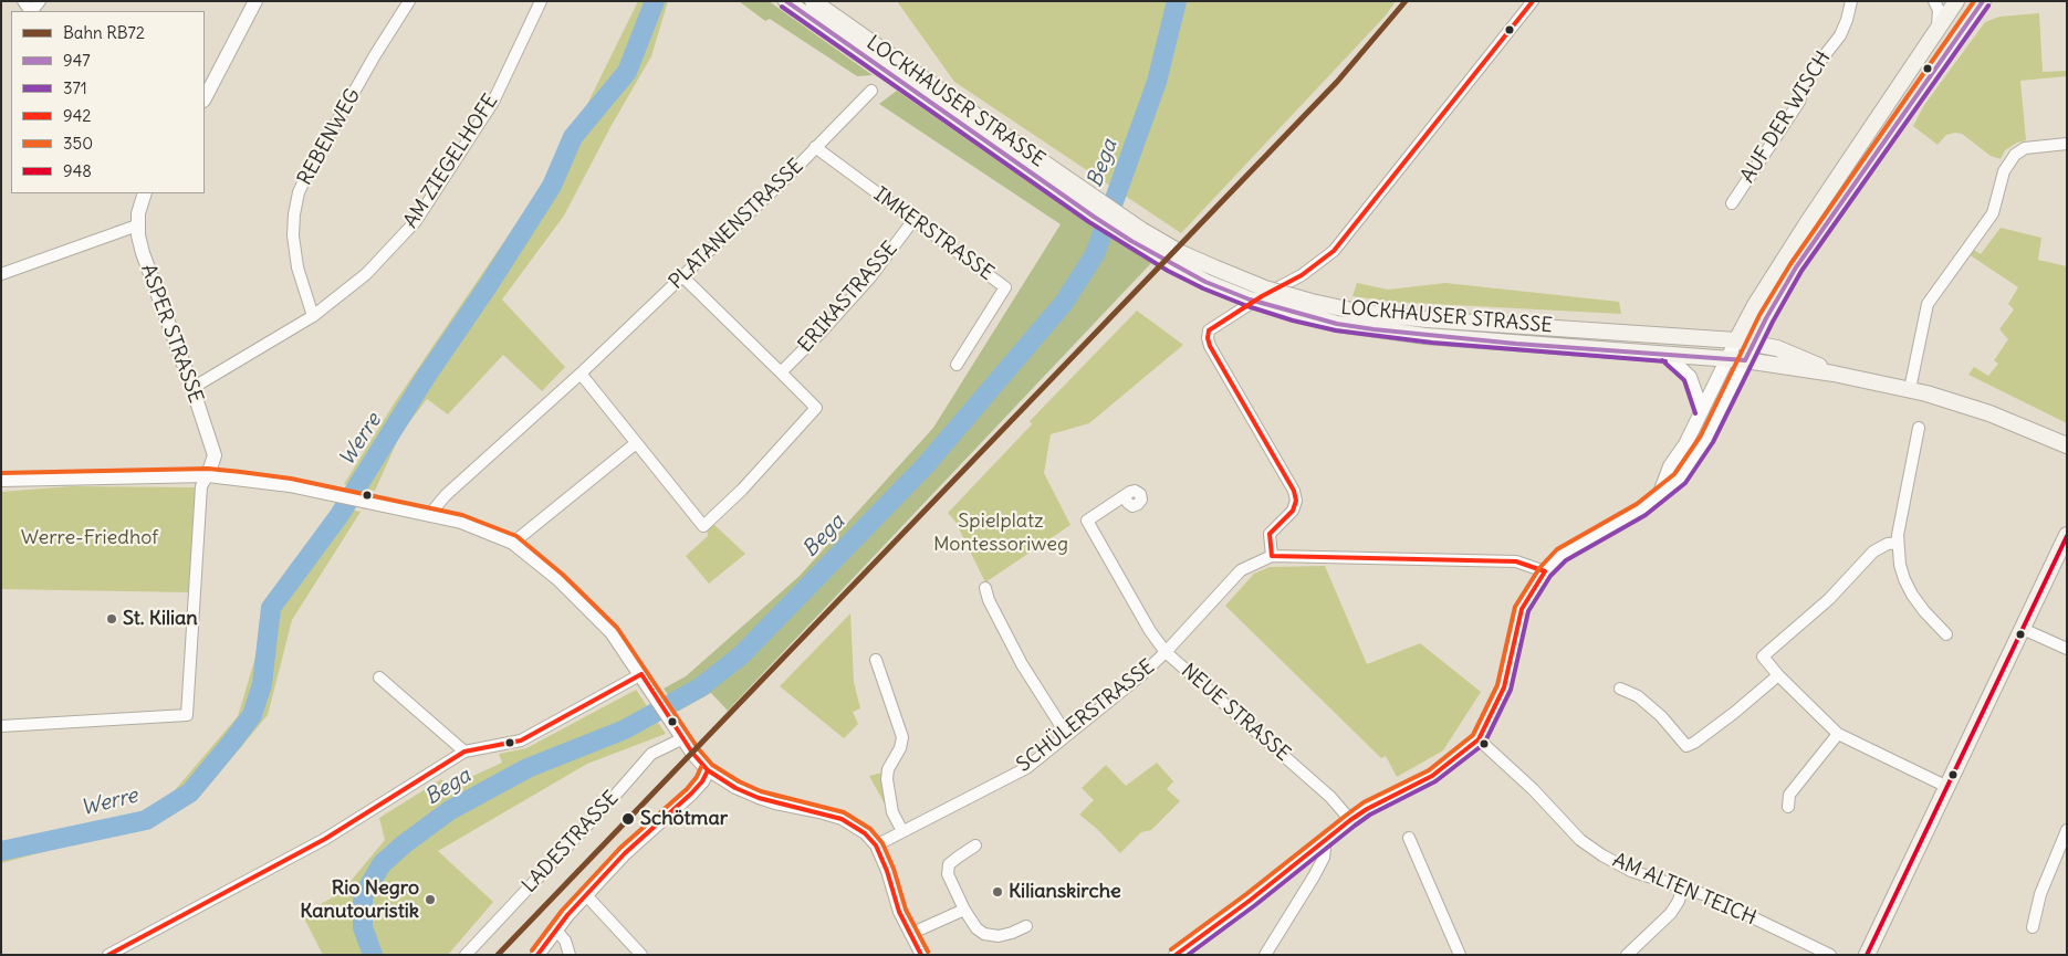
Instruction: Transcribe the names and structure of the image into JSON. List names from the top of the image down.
{
  "streets": {
    "main road": ["LOCKHAUSER STRASSE"],
    "street": [
      "AUF DER WISCH",
      "REBENWEG",
      "AM ZIEGELHOFE",
      "PLATANENSTRASSE",
      "IMKERSTRASSE",
      "ERIKASTRASSE",
      "ASPER STRASSE",
      "NEUE STRASSE",
      "SCHÜLERSTRASSE",
      "LADESTRASSE",
      "AM ALTEN TEICH"
    ]
  },
  "crossings": [
    ["REBENWEG", "AM ZIEGELHOFE"],
    ["AM ZIEGELHOFE", "ASPER STRASSE"],
    ["PLATANENSTRASSE", "IMKERSTRASSE"],
    ["IMKERSTRASSE", "ERIKASTRASSE"],
    ["NEUE STRASSE", "SCHÜLERSTRASSE"]
  ],
  "water": ["Bega", "Werre"],
  "parks": ["Spielplatz Montessoriweg", "Werre-Friedhof"],
  "places": [
    "St. Kilian",
    "Schötmar",
    "Kilianskirche",
    "Rio Negro Kanutouristik"
  ],
  "lines": [
    "rail line RB72",
    "transit line 947",
    "transit line 942",
    "transit line 350",
    "transit line 371",
    "transit line 948"
  ],
  "legend": [
    "Bahn RB72",
    "947",
    "371",
    "942",
    "350",
    "948"
  ]
}
